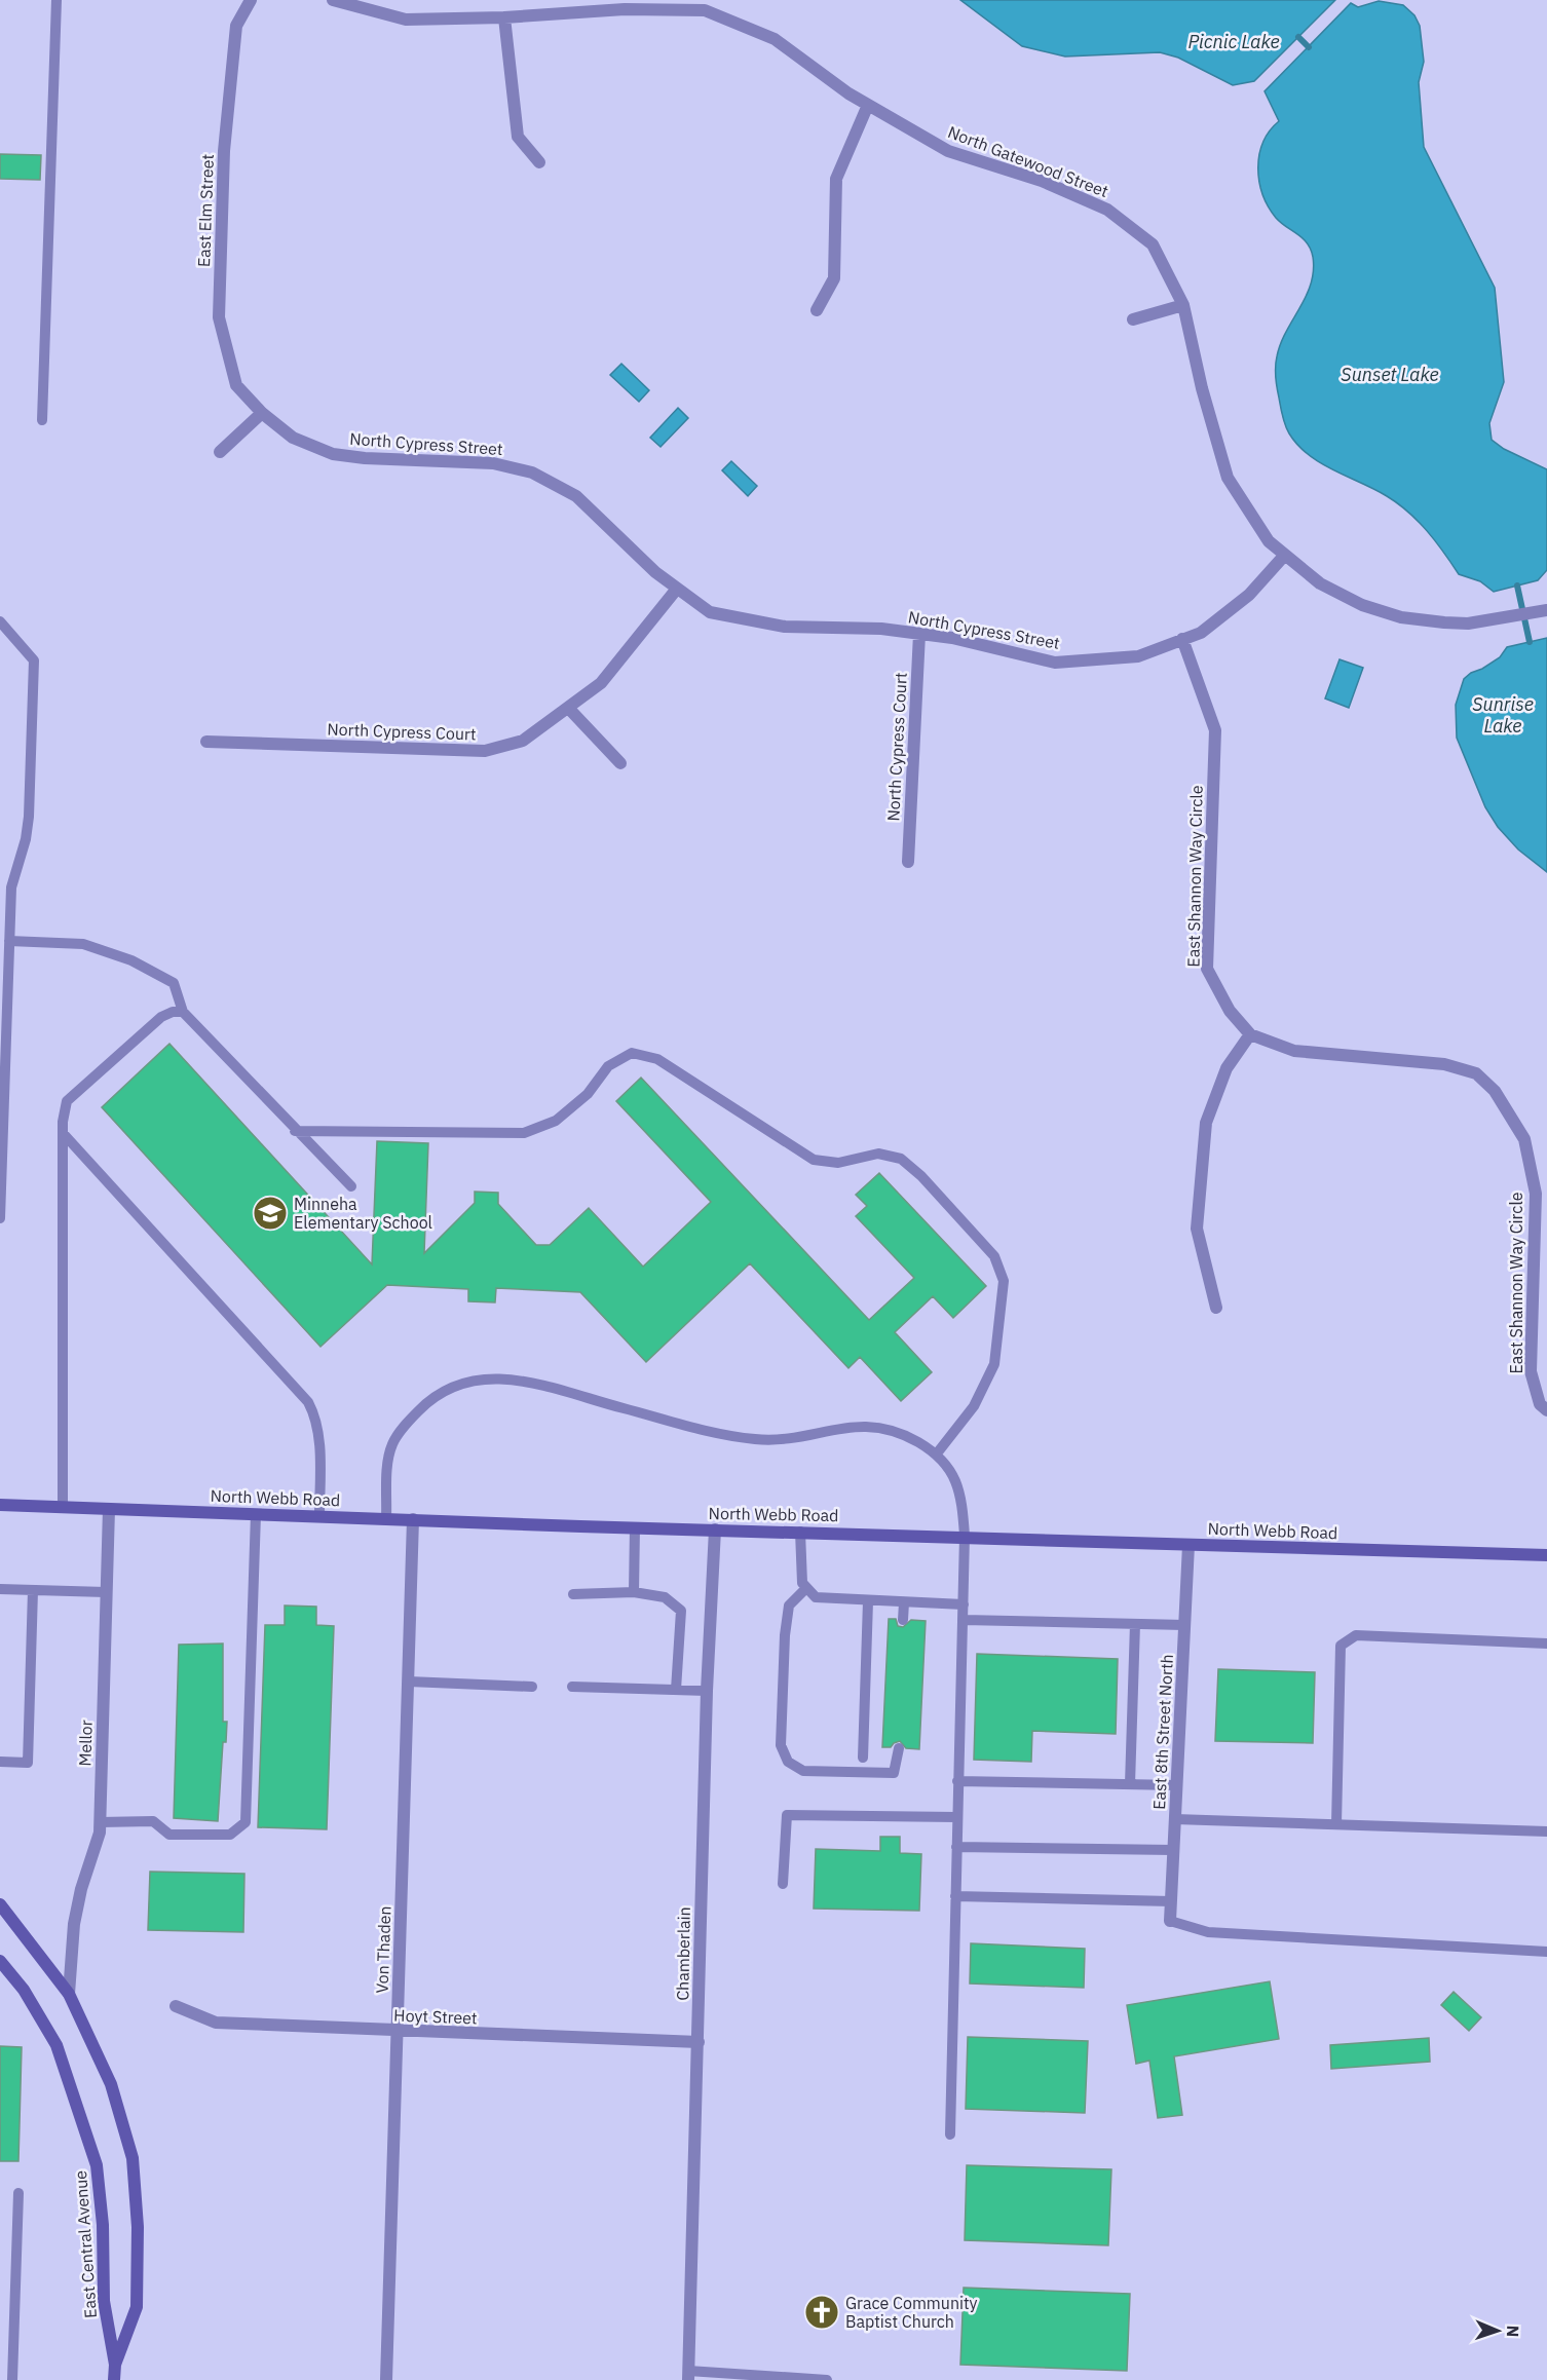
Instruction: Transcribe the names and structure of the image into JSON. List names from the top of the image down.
{
  "streets": {
    "main road": ["North Webb Road", "East Central Avenue"],
    "street": [
      "North Gatewood Street",
      "East Elm Street",
      "North Cypress Street",
      "North Cypress Court",
      "East Shannon Way Circle",
      "East 8th Street North",
      "Mellor",
      "Von Thaden",
      "Chamberlain",
      "Hoyt Street"
    ]
  },
  "crossings": [
    ["North Gatewood Street", "North Cypress Street"],
    ["East Elm Street", "North Cypress Street"],
    ["North Cypress Street", "North Cypress Court"],
    ["North Cypress Street", "East Shannon Way Circle"],
    ["North Webb Road", "East 8th Street North"],
    ["North Webb Road", "Mellor"],
    ["North Webb Road", "Von Thaden"],
    ["North Webb Road", "Chamberlain"],
    ["Mellor", "East Central Avenue"],
    ["Von Thaden", "Hoyt Street"],
    ["Chamberlain", "Hoyt Street"]
  ],
  "water": ["Picnic Lake", "Sunset Lake", "Sunrise Lake"],
  "places": {
    "school or university": ["Minneha Elementary School"],
    "church": ["Grace Community Baptist Church"]
  },
  "north": "right"
}
